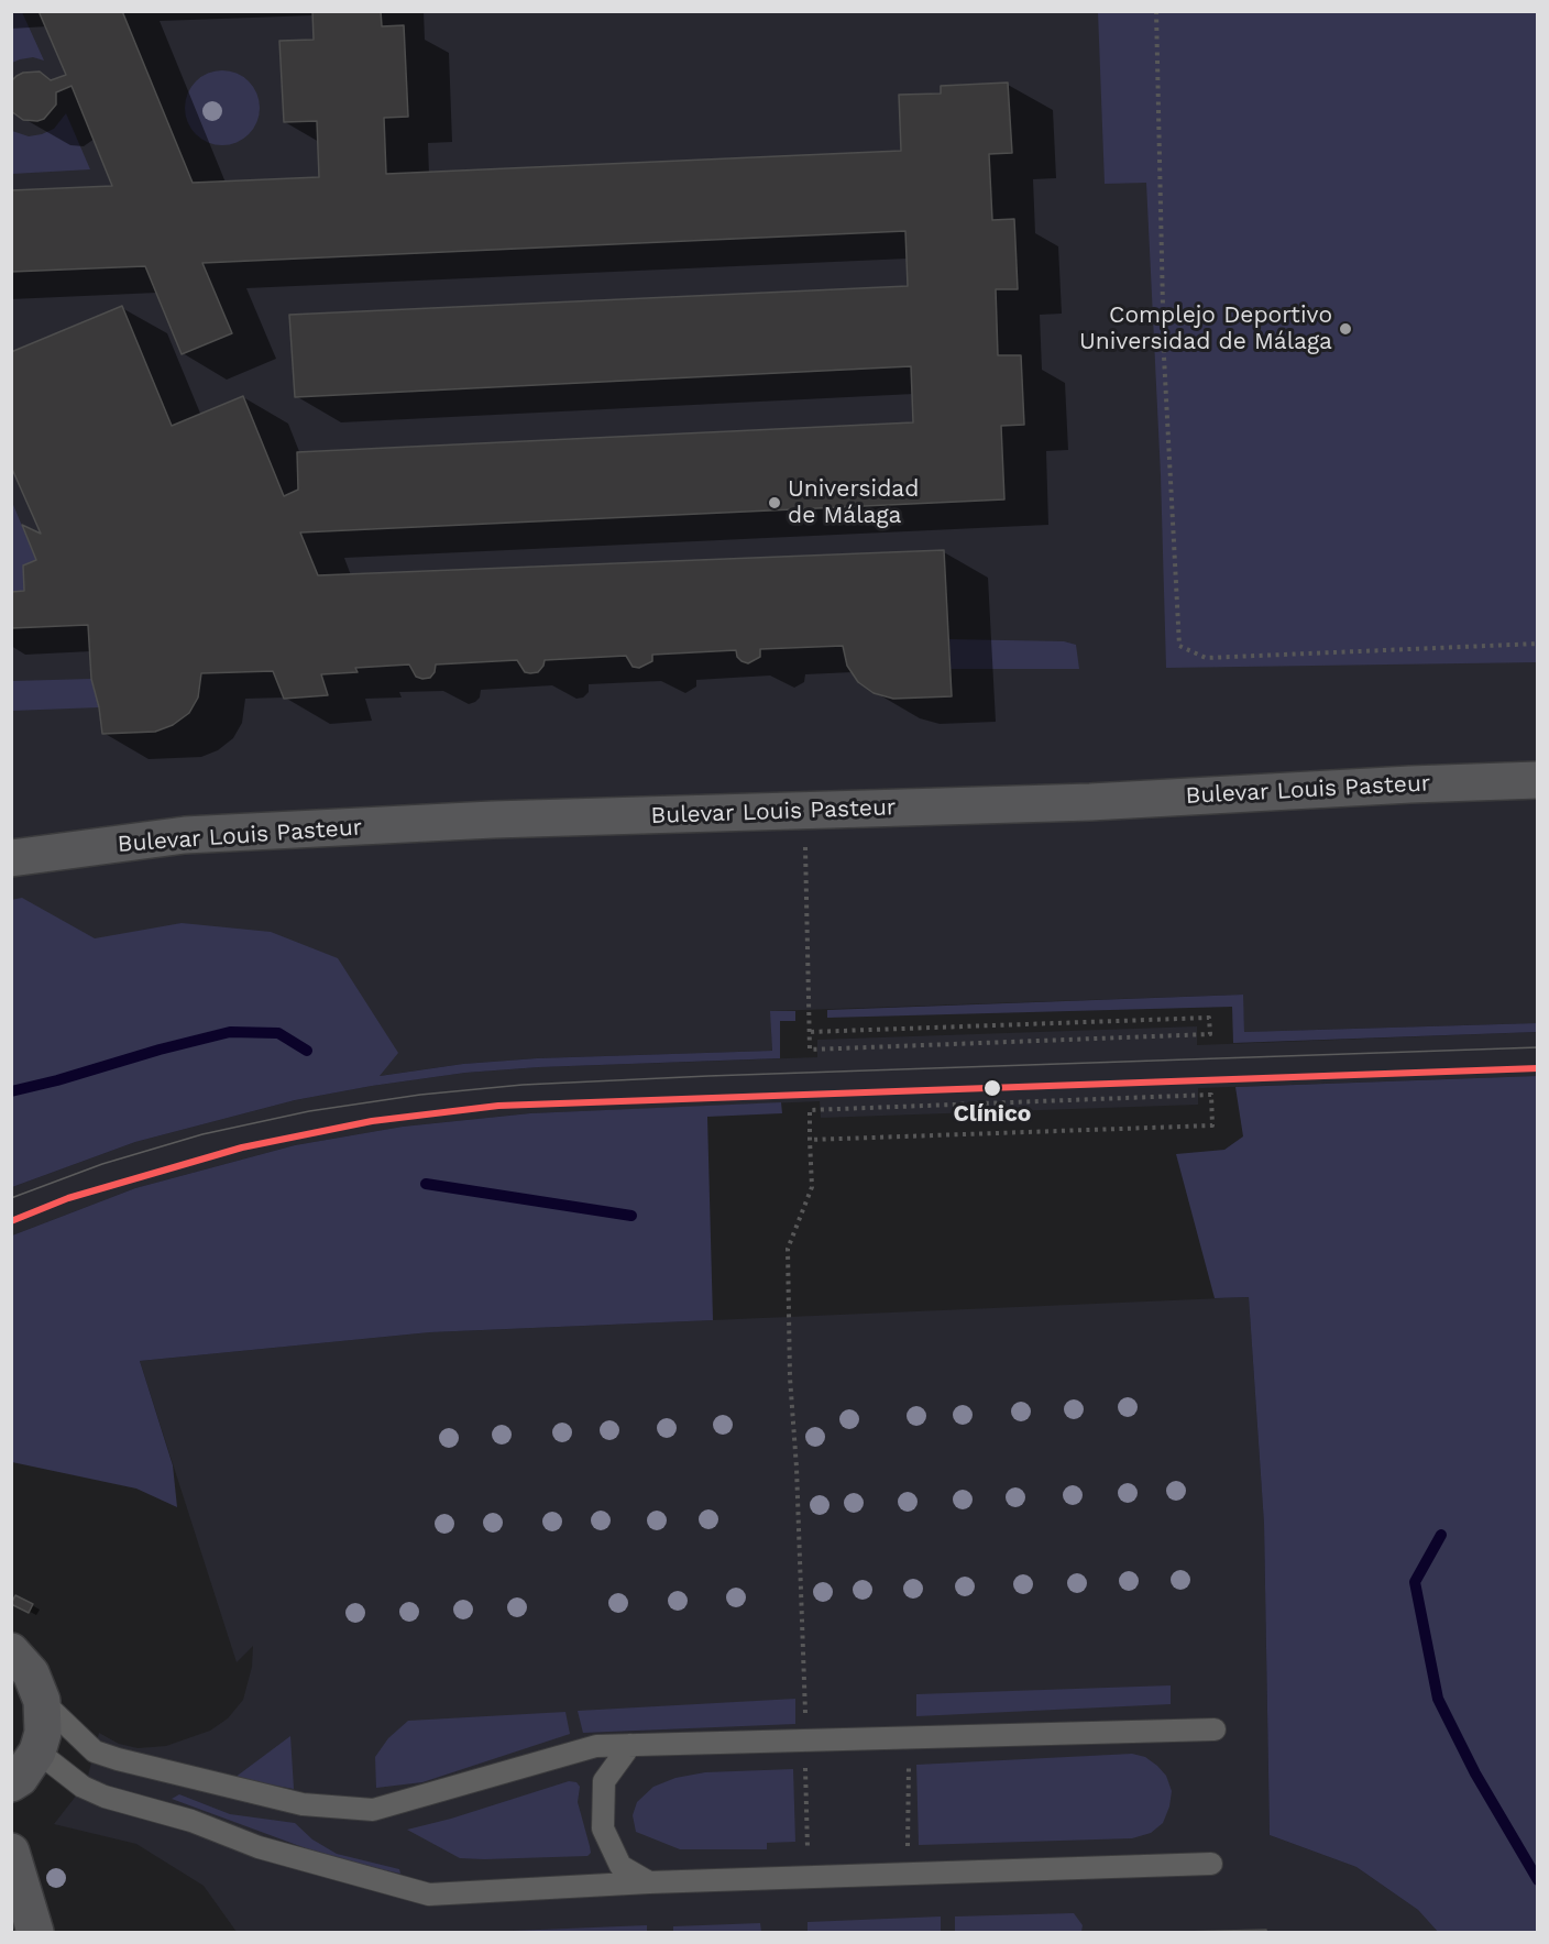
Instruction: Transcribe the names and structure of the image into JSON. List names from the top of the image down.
{
  "streets": {
    "street": ["Bulevar Louis Pasteur"]
  },
  "places": ["Complejo Deportivo Universidad de Málaga", "Universidad de Málaga", "Clínico"]
}
